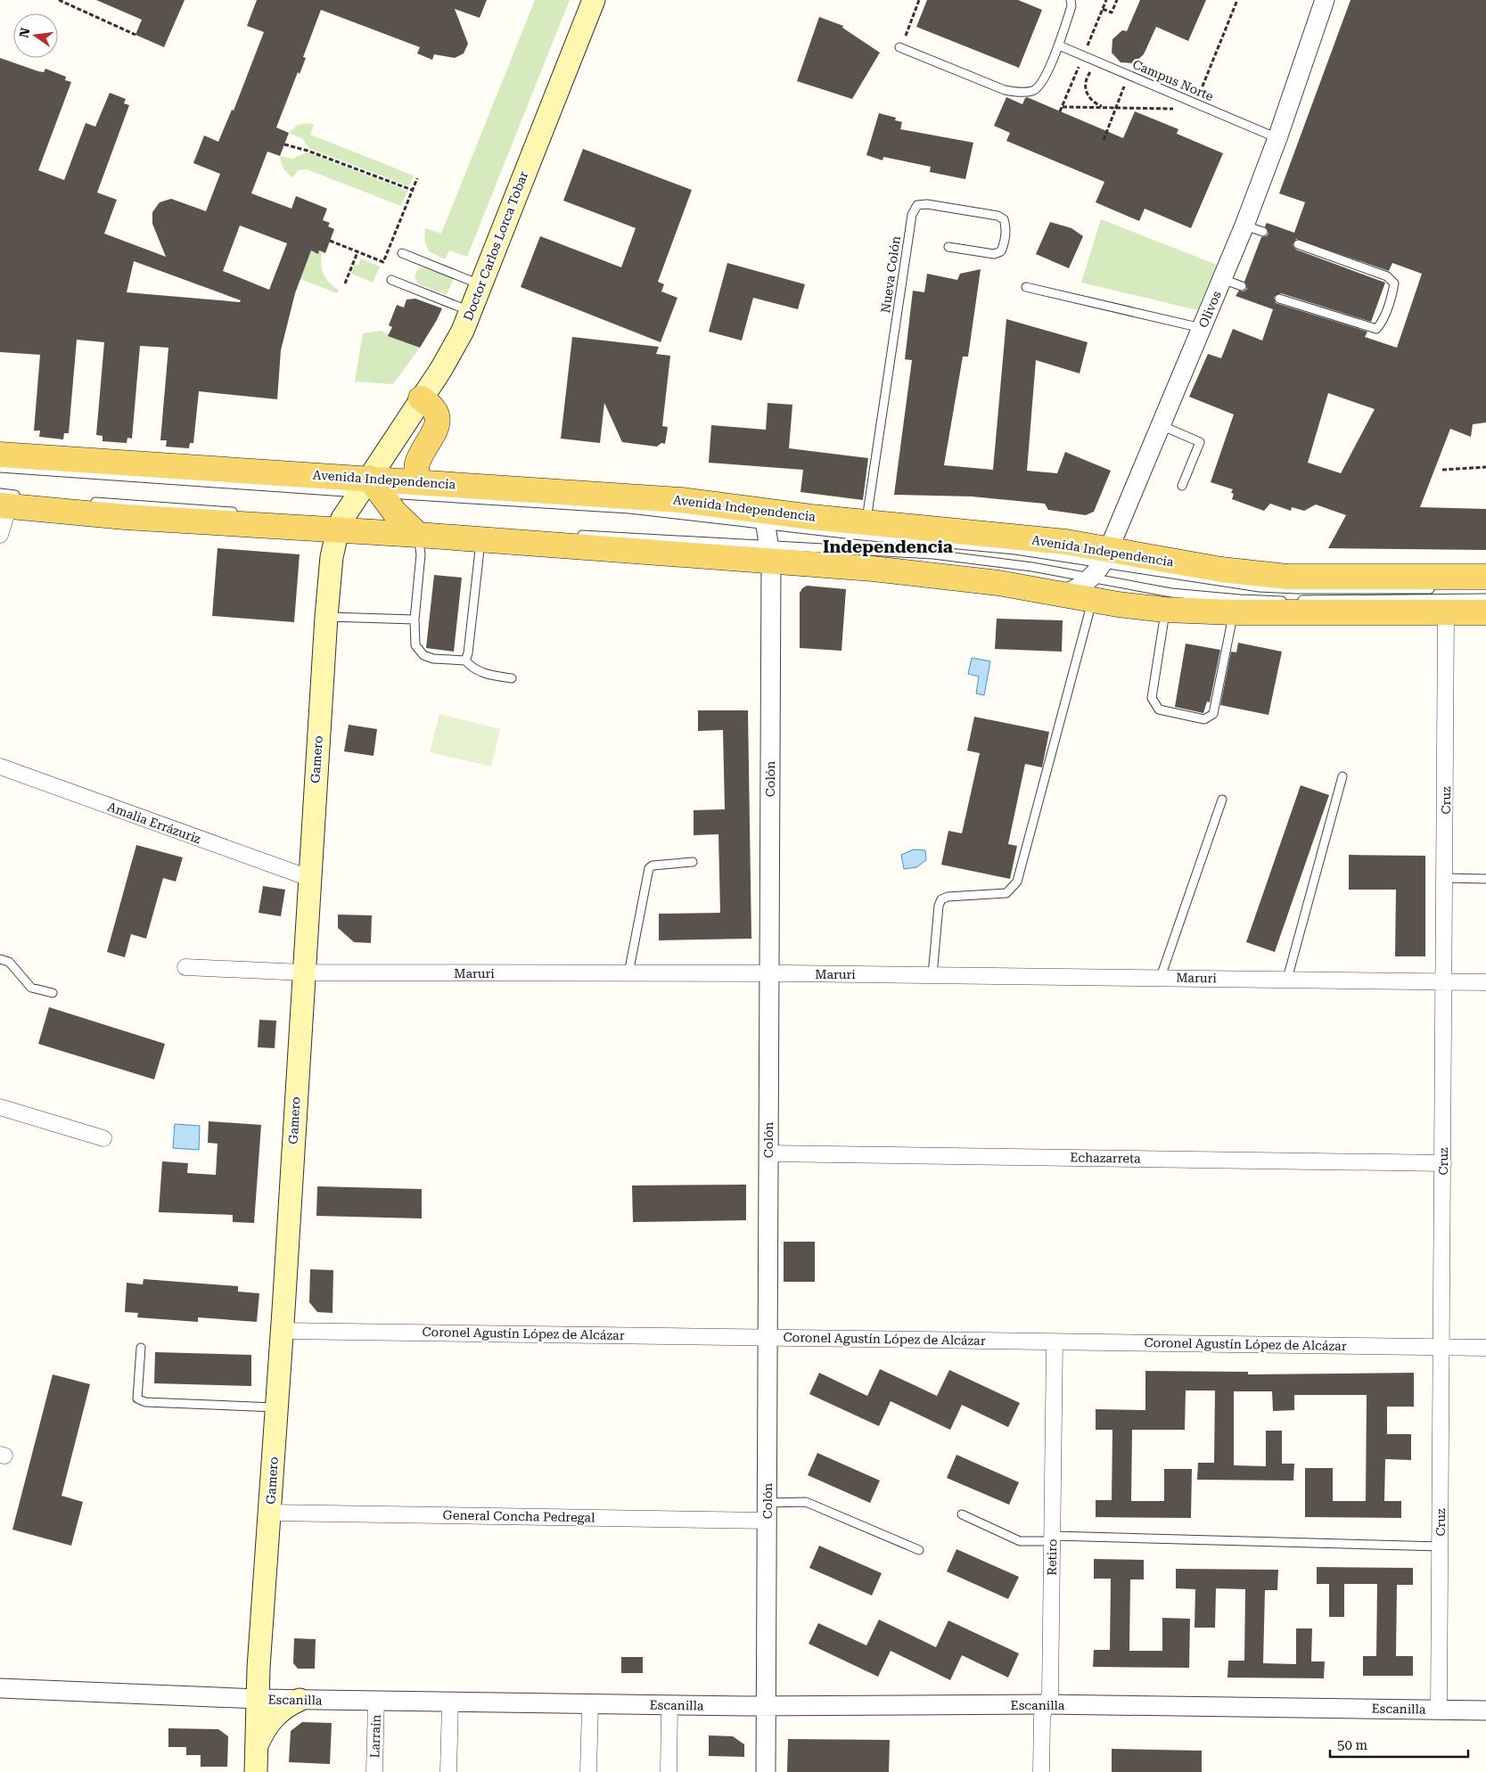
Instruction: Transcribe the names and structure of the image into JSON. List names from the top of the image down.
{
  "streets": {
    "main road": ["Doctor Carlos Lorca Tobar", "Avenida Independencia", "Gamero"],
    "street": [
      "Olivos",
      "Colón",
      "Cruz",
      "Amalia Errázuriz",
      "Maruri",
      "Echazarreta",
      "Coronel Agustín López de Alcázar",
      "General Concha Pedregal",
      "Retiro",
      "Escanilla",
      "Larraín"
    ],
    "lane": ["Campus Norte", "Nueva Colón"]
  },
  "crossings": [
    ["Campus Norte", "Olivos"],
    ["Doctor Carlos Lorca Tobar", "Avenida Independencia"],
    ["Doctor Carlos Lorca Tobar", "Gamero"],
    ["Nueva Colón", "Avenida Independencia"],
    ["Olivos", "Avenida Independencia"],
    ["Avenida Independencia", "Gamero"],
    ["Avenida Independencia", "Colón"],
    ["Gamero", "Amalia Errázuriz"],
    ["Gamero", "Maruri"],
    ["Gamero", "Coronel Agustín López de Alcázar"],
    ["Gamero", "General Concha Pedregal"],
    ["Gamero", "Escanilla"],
    ["Colón", "Maruri"],
    ["Colón", "Echazarreta"],
    ["Colón", "Coronel Agustín López de Alcázar"],
    ["Colón", "General Concha Pedregal"],
    ["Colón", "Escanilla"],
    ["Cruz", "Maruri"],
    ["Cruz", "Echazarreta"],
    ["Cruz", "Coronel Agustín López de Alcázar"],
    ["Cruz", "Escanilla"],
    ["Coronel Agustín López de Alcázar", "Retiro"],
    ["Retiro", "Escanilla"],
    ["Escanilla", "Larraín"]
  ],
  "districts": ["Independencia"],
  "scale_bar": "50 m",
  "north": "left"
}
